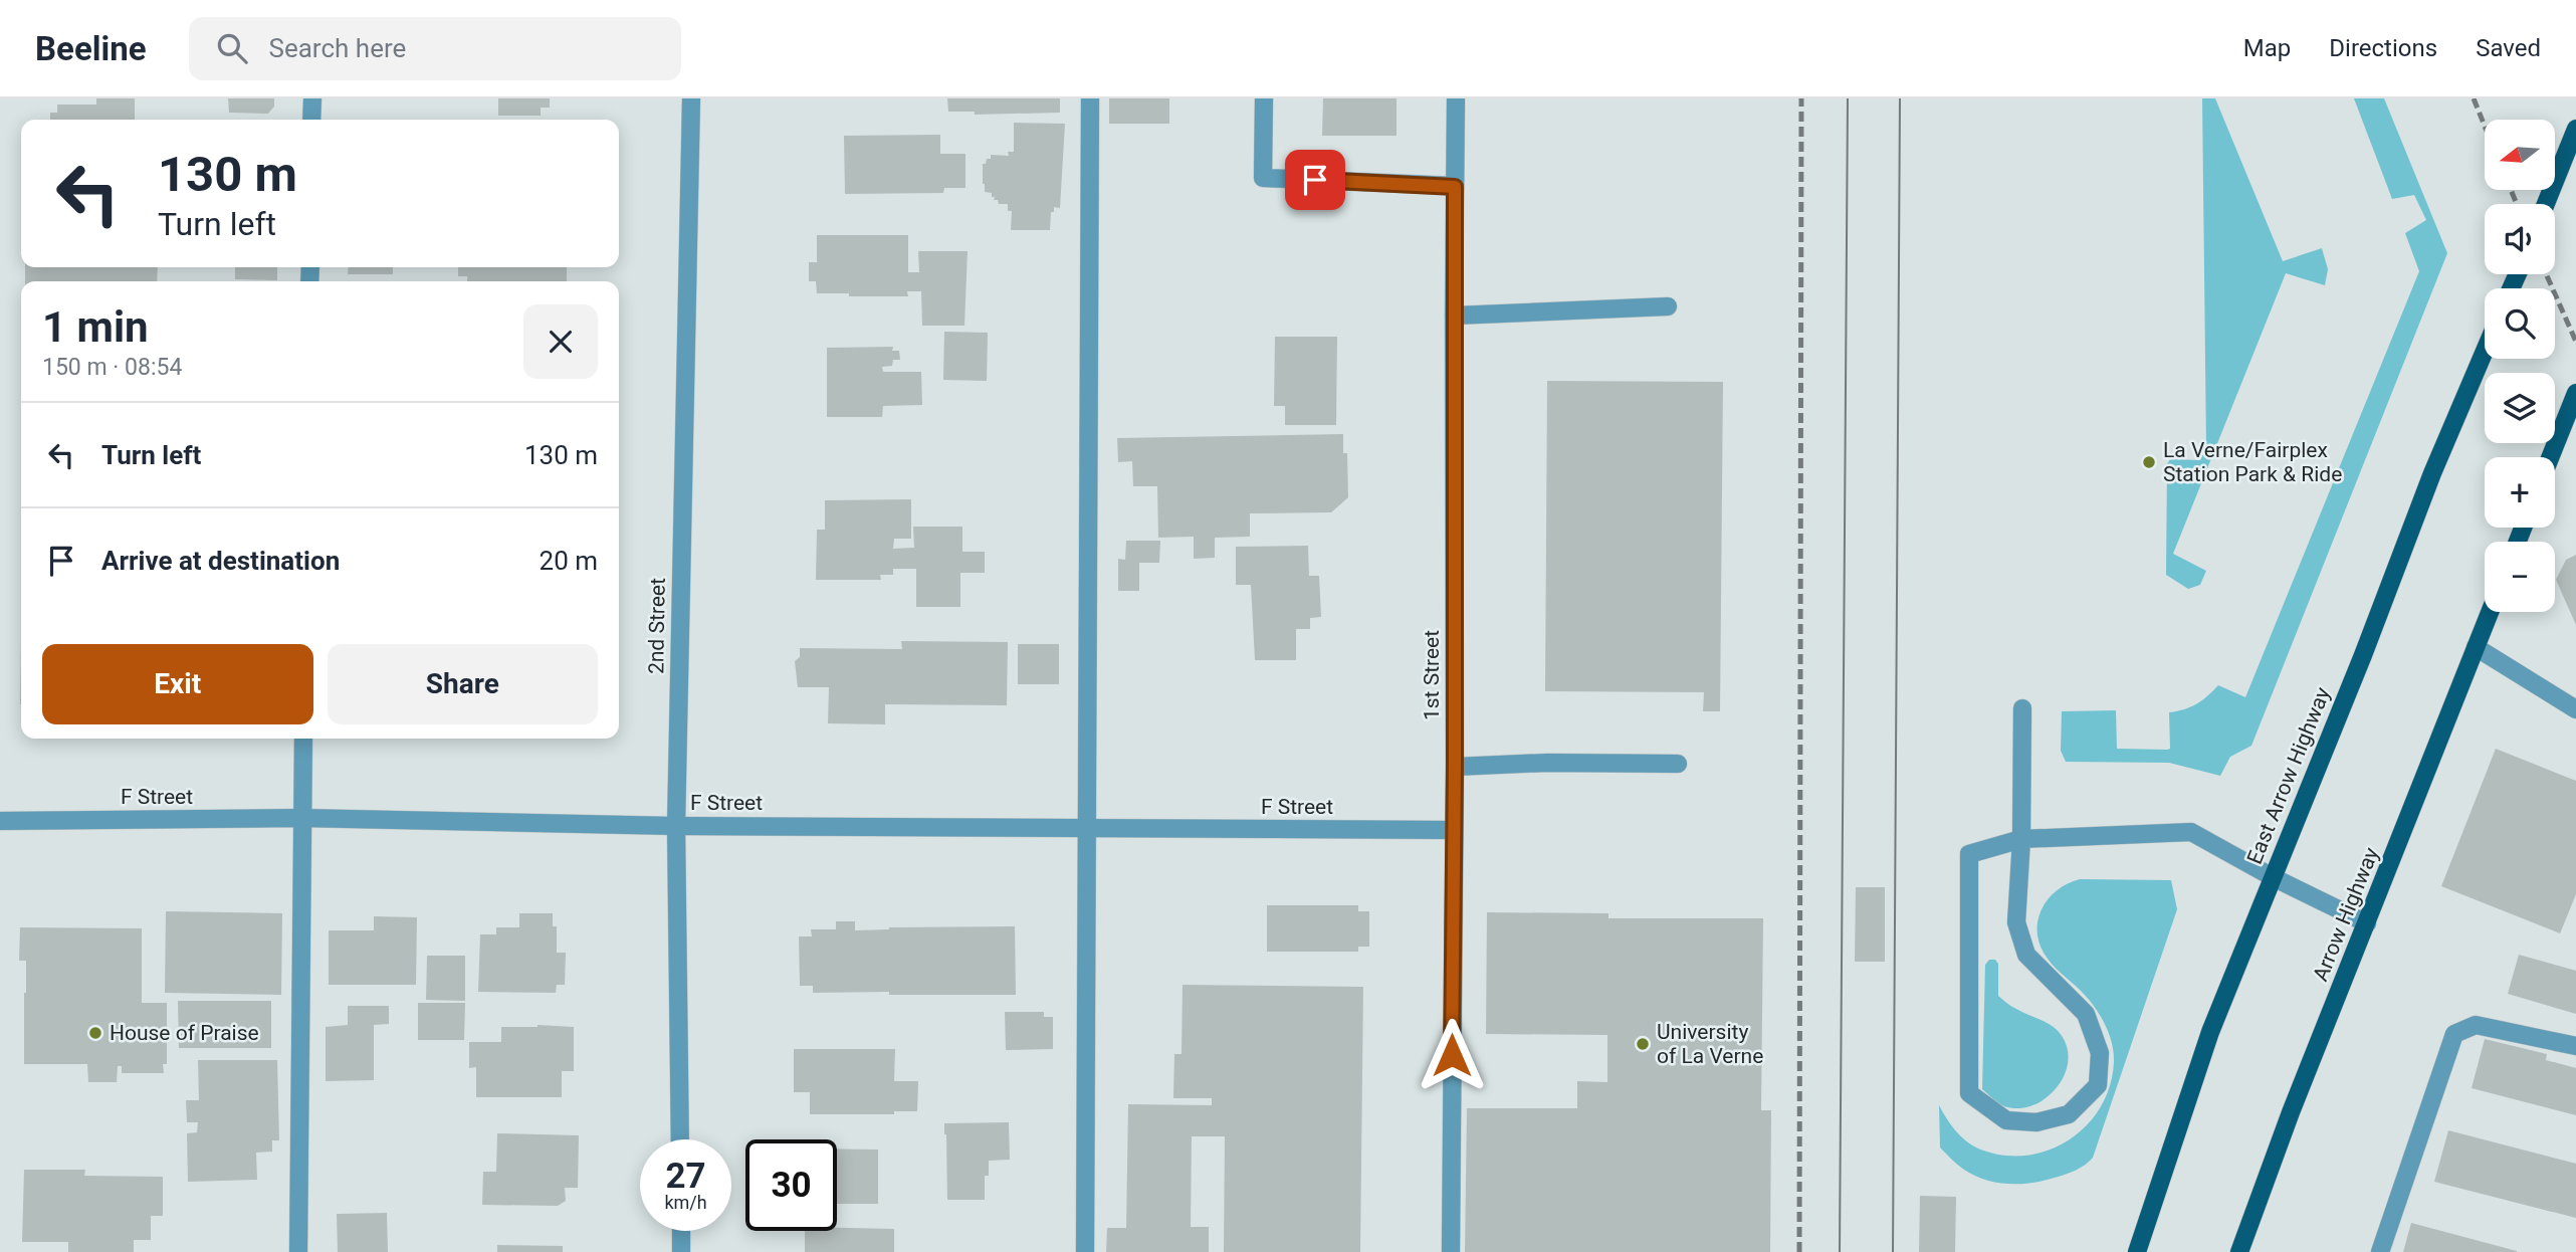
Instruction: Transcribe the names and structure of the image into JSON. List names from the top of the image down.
{
  "streets": {
    "main road": ["East Arrow Highway", "Arrow Highway"],
    "street": ["2nd Street", "1st Street", "F Street"]
  },
  "crossings": [
    ["2nd Street", "F Street"],
    ["1st Street", "F Street"]
  ],
  "places": ["La Verne/Fairplex Station Park & Ride", "House of Praise", "University of La Verne"],
  "north": "left",
  "page": {
    "header": "Beeline",
    "search": "Search here",
    "nav": ["Map", "Directions", "Saved"],
    "map_buttons": ["+", "−"],
    "turn": ["130 m", "Turn left"],
    "heading": ["1 min", "150 m · 08:54"],
    "list": [
      {
        "name": "Turn left",
        "value": "130 m"
      },
      {
        "name": "Arrive at destination",
        "value": "20 m"
      }
    ],
    "buttons": ["Exit", "Share"],
    "speed": "27 km/h",
    "limit": "30"
  }
}
